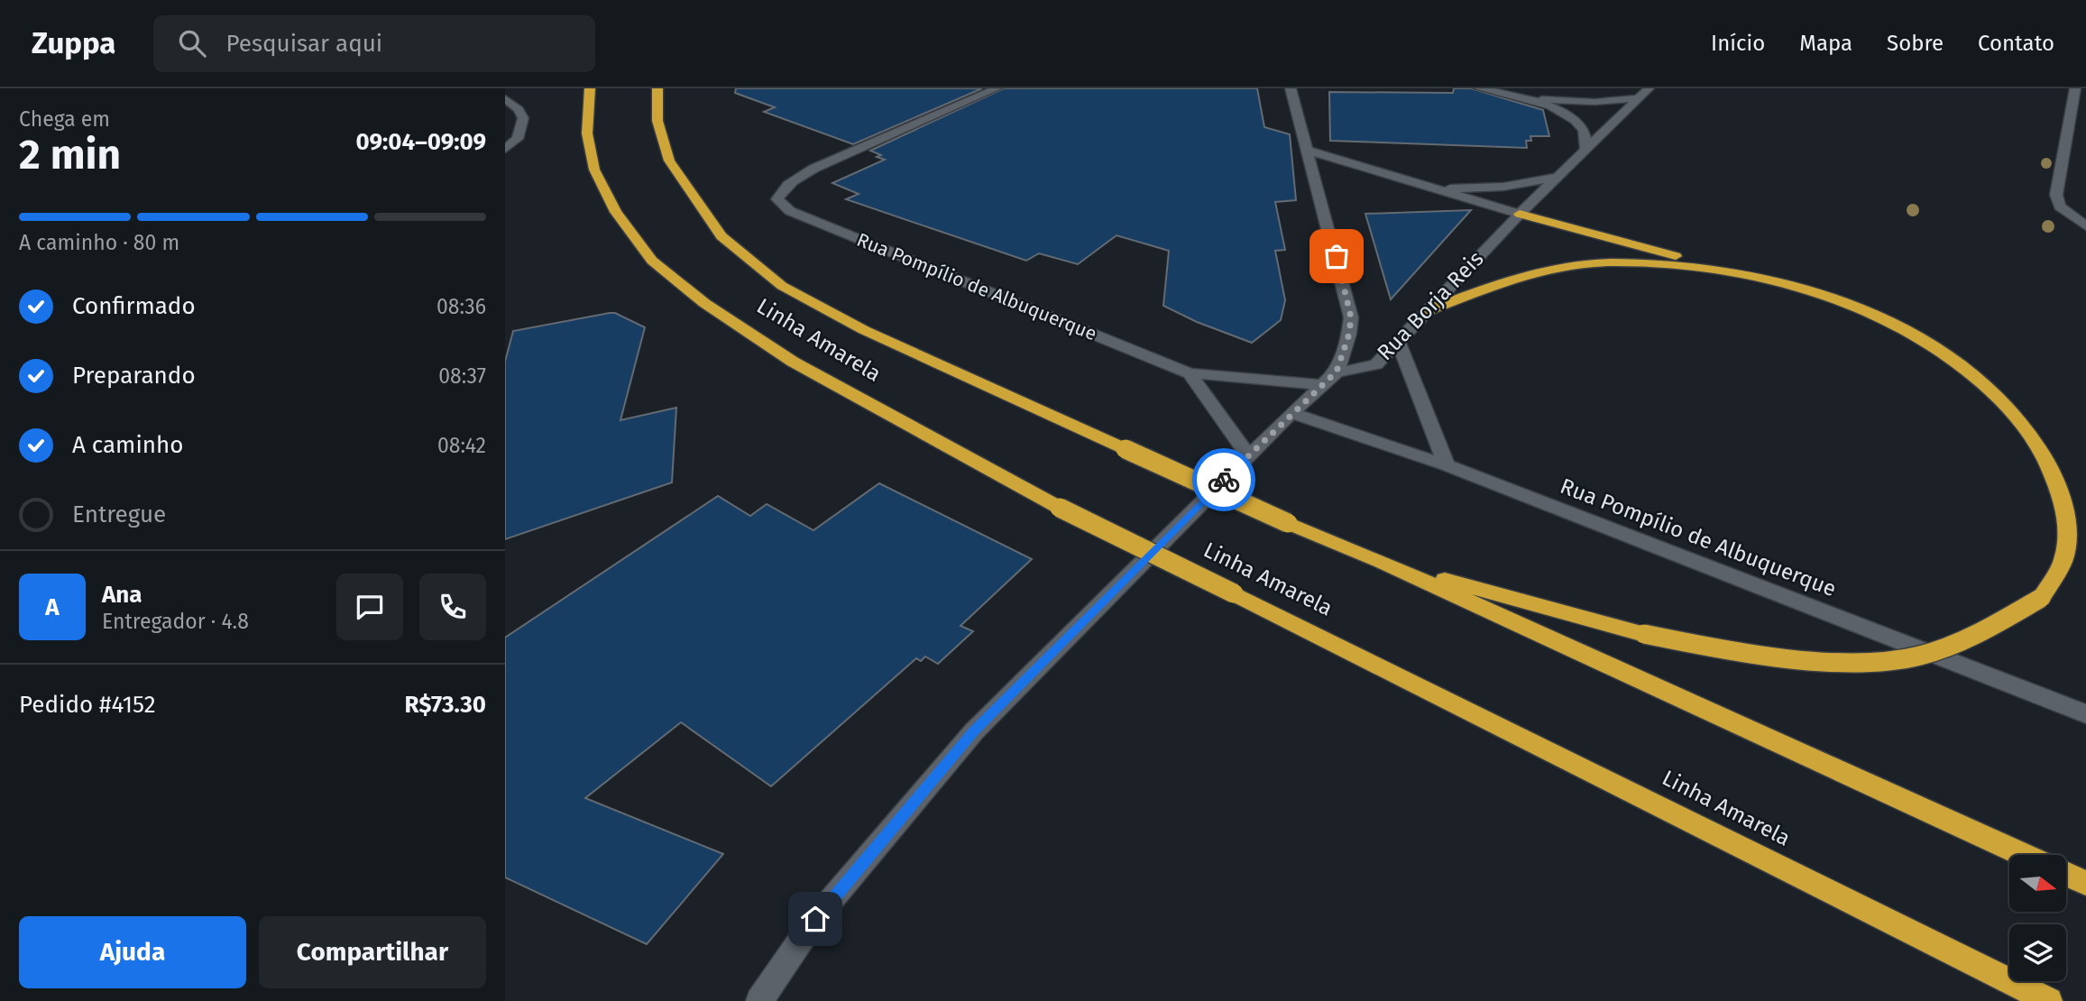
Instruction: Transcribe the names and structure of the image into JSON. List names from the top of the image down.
{
  "streets": {
    "highway": ["Linha Amarela"],
    "street": ["Rua Pompílio de Albuquerque", "Rua Borja Reis"]
  },
  "north": "right",
  "page": {
    "header": "Zuppa",
    "search": "Pesquisar aqui",
    "nav": [
      "Início",
      "Mapa",
      "Sobre",
      "Contato"
    ],
    "heading": ["2 min", "Chega em", "09:04–09:09"],
    "panel": [
      "Ana",
      "Entregador · 4.8",
      "Pedido #4152",
      "R$73.30"
    ],
    "bar": "A caminho · 80 m",
    "list": [
      ["Confirmado", "08:36"],
      ["Preparando", "08:37"],
      ["A caminho", "08:42"],
      "Entregue"
    ],
    "round": "A",
    "buttons": ["Ajuda", "Compartilhar"]
  }
}
